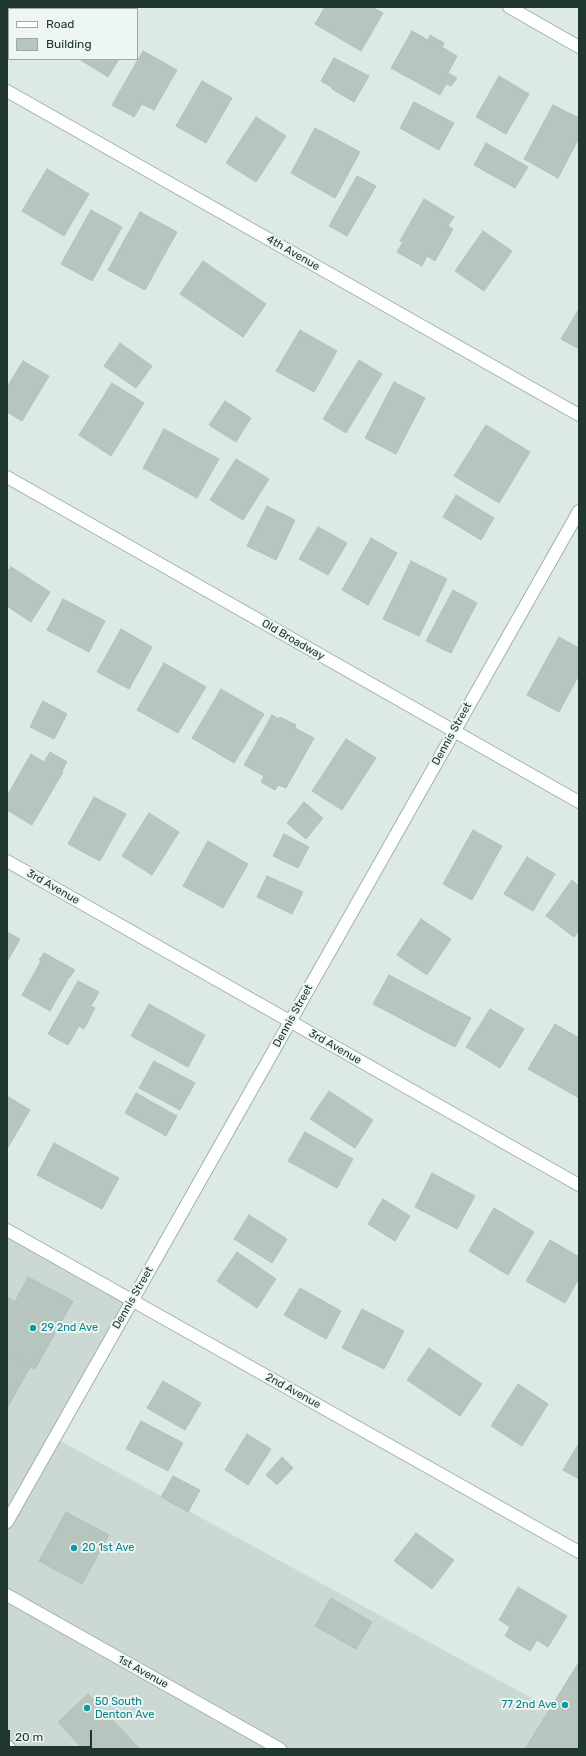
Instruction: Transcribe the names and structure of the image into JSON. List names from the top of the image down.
{
  "streets": {
    "street": [
      "4th Avenue",
      "Old Broadway",
      "Dennis Street",
      "3rd Avenue",
      "2nd Avenue",
      "1st Avenue"
    ]
  },
  "crossings": [
    ["Old Broadway", "Dennis Street"],
    ["Dennis Street", "3rd Avenue"],
    ["Dennis Street", "2nd Avenue"]
  ],
  "places": [
    "29 2nd Ave",
    "20 1st Ave",
    "77 2nd Ave",
    "50 South Denton Ave"
  ],
  "legend": ["Road", "Building"],
  "scale_bar": "20 m"
}
